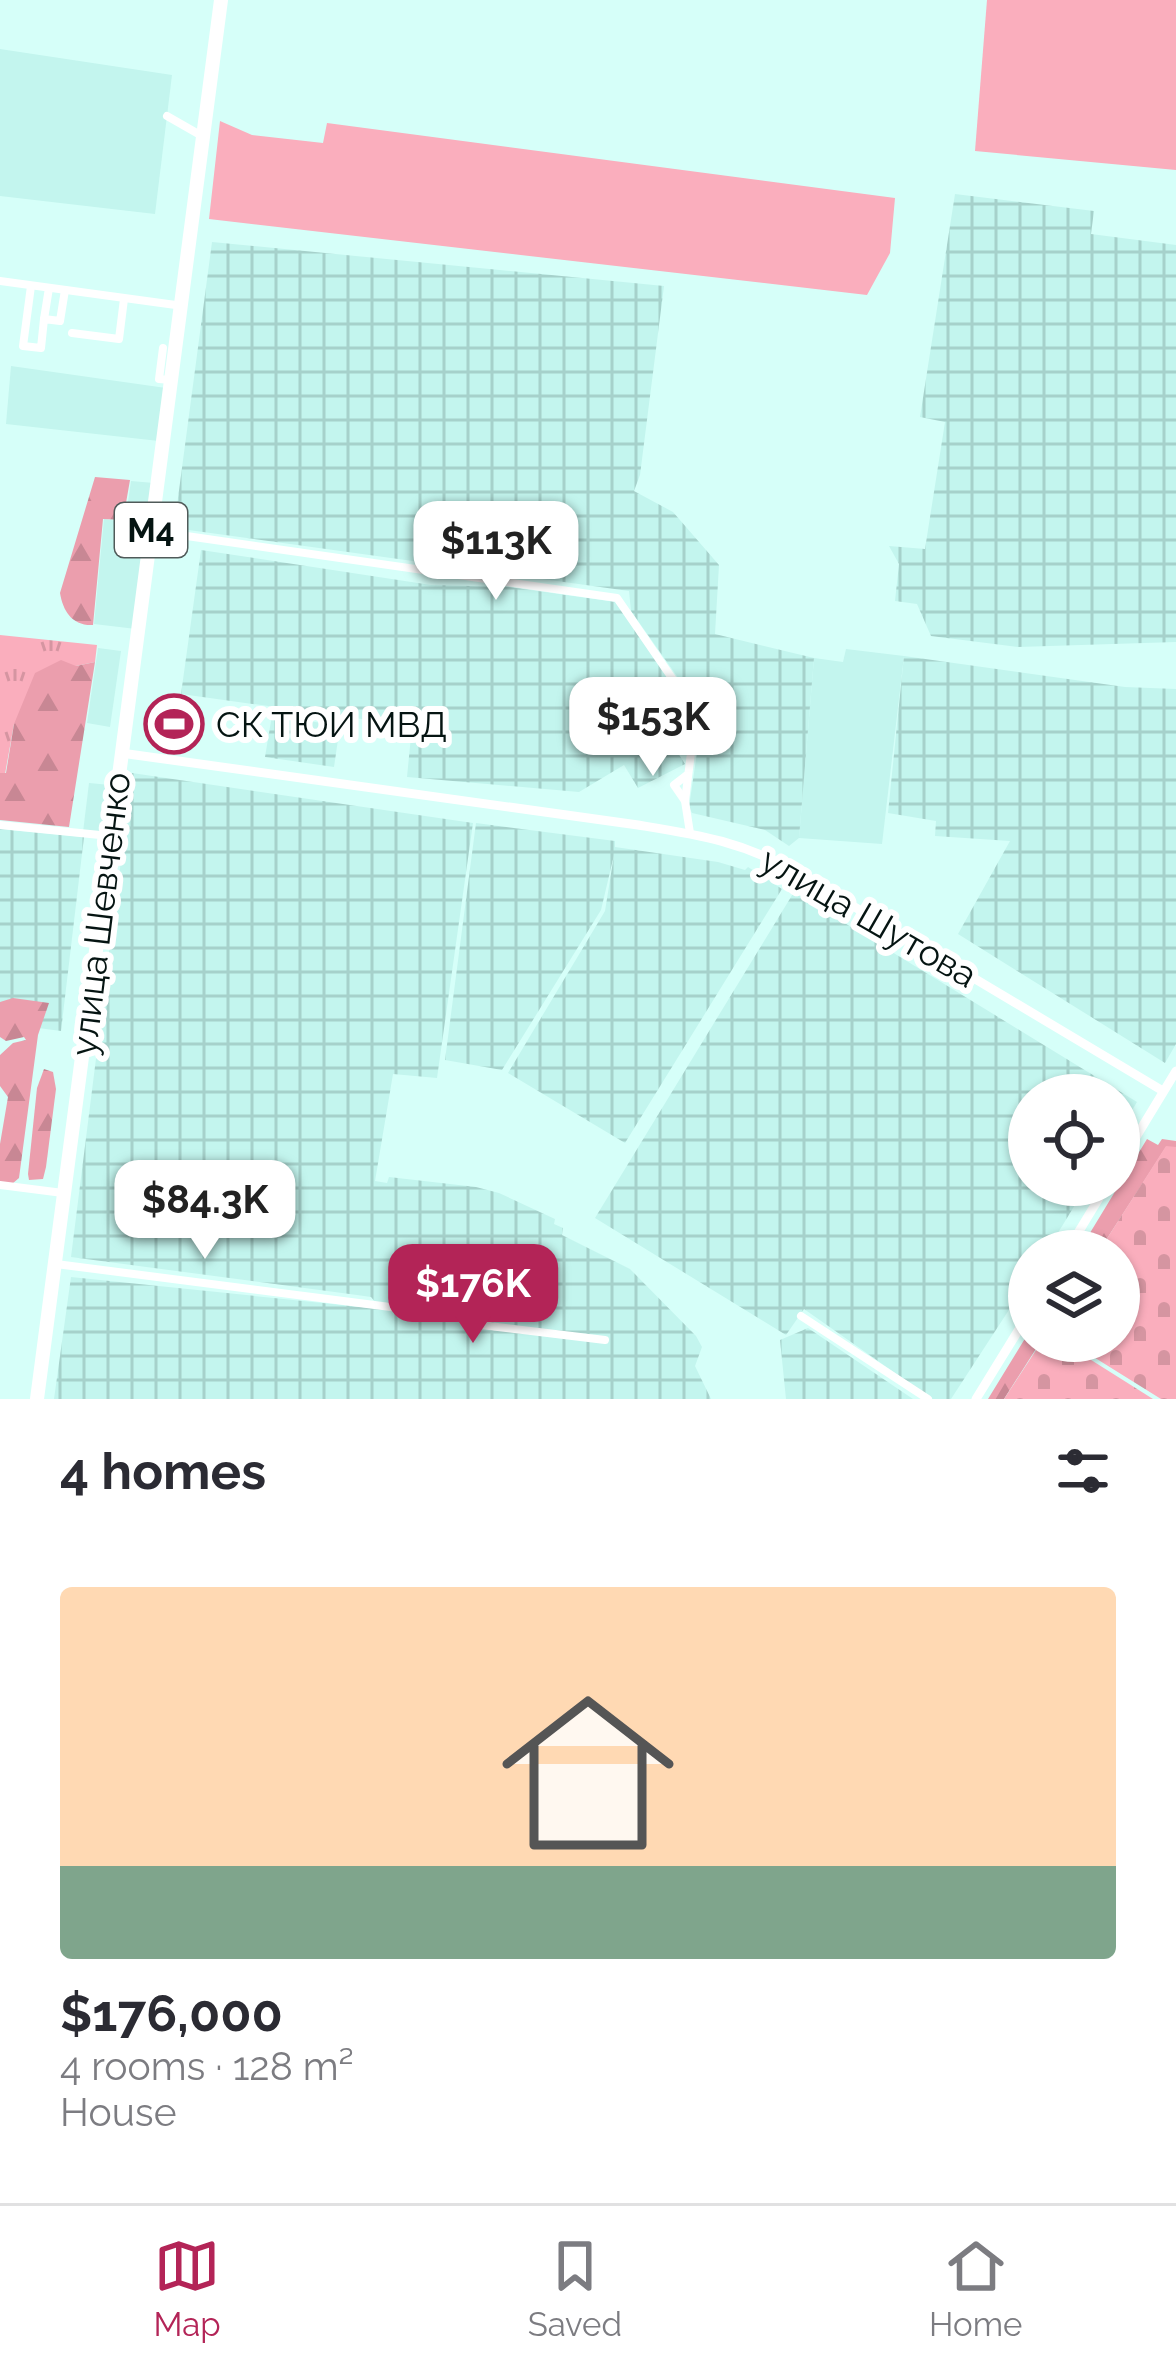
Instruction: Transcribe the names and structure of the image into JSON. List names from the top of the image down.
{
  "streets": {
    "highway": ["M4", "улица Шевченко"],
    "street": ["улица Шутова"]
  },
  "crossings": [
    ["улица Шевченко", "улица Шутова"]
  ],
  "places": {
    "sports": ["СК ТЮИ МВД"]
  },
  "page": {
    "price": [
      "$113K",
      "$153K",
      "$84.3K",
      "$176K"
    ],
    "heading": "4 homes",
    "list": [
      {
        "name": "$176,000",
        "note": "4 rooms · 128 m² · House"
      }
    ],
    "tabs": ["Map", "Saved", "Home"]
  }
}
